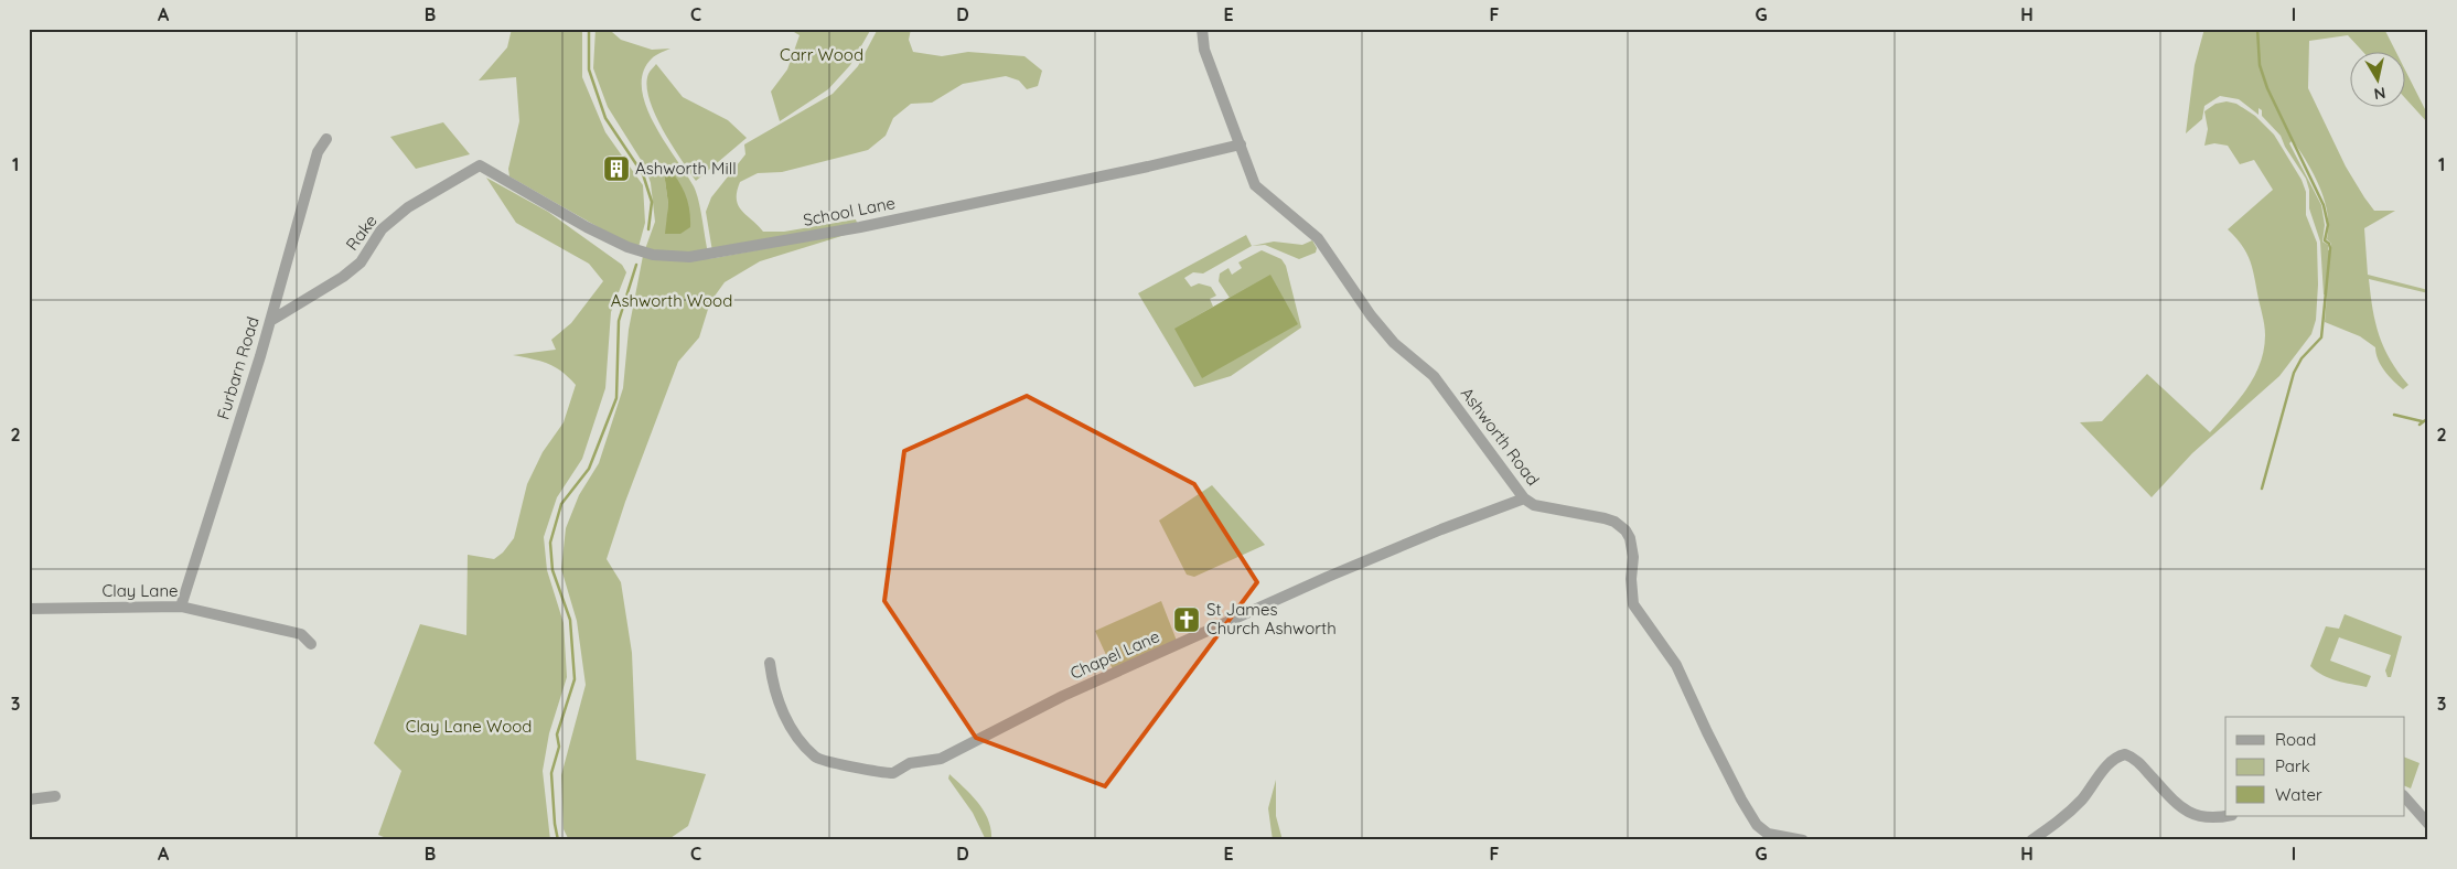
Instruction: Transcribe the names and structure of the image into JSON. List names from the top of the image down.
{
  "streets": {
    "street": [
      "School Lane",
      "Rake",
      "Furbarn Road",
      "Ashworth Road",
      "Clay Lane",
      "Chapel Lane"
    ]
  },
  "crossings": [
    ["School Lane", "Rake"],
    ["School Lane", "Ashworth Road"],
    ["Rake", "Furbarn Road"],
    ["Furbarn Road", "Clay Lane"],
    ["Ashworth Road", "Chapel Lane"]
  ],
  "parks": ["Carr Wood", "Ashworth Wood", "Clay Lane Wood"],
  "places": {
    "building": ["Ashworth Mill"],
    "church": ["St James Church Ashworth"]
  },
  "legend": ["Road", "Park", "Water"],
  "north": "bottom",
  "grid": {
    "columns": [
      "A",
      "B",
      "C",
      "D",
      "E",
      "F",
      "G",
      "H",
      "I"
    ],
    "rows": ["1", "2", "3"]
  }
}
